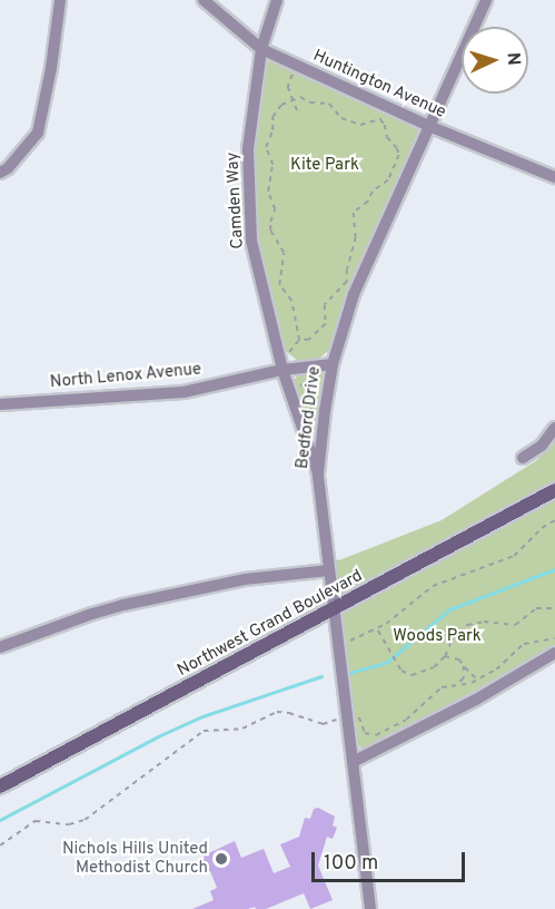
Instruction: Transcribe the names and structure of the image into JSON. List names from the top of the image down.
{
  "streets": {
    "street": [
      "Huntington Avenue",
      "Camden Way",
      "North Lenox Avenue",
      "Bedford Drive",
      "Northwest Grand Boulevard"
    ]
  },
  "crossings": [
    ["Huntington Avenue", "Camden Way"],
    ["Huntington Avenue", "Bedford Drive"],
    ["Camden Way", "North Lenox Avenue"],
    ["Camden Way", "Bedford Drive"],
    ["North Lenox Avenue", "Bedford Drive"],
    ["Bedford Drive", "Northwest Grand Boulevard"]
  ],
  "parks": ["Kite Park", "Woods Park"],
  "places": ["Nichols Hills United Methodist Church"],
  "scale_bar": "100 m",
  "north": "right"
}
